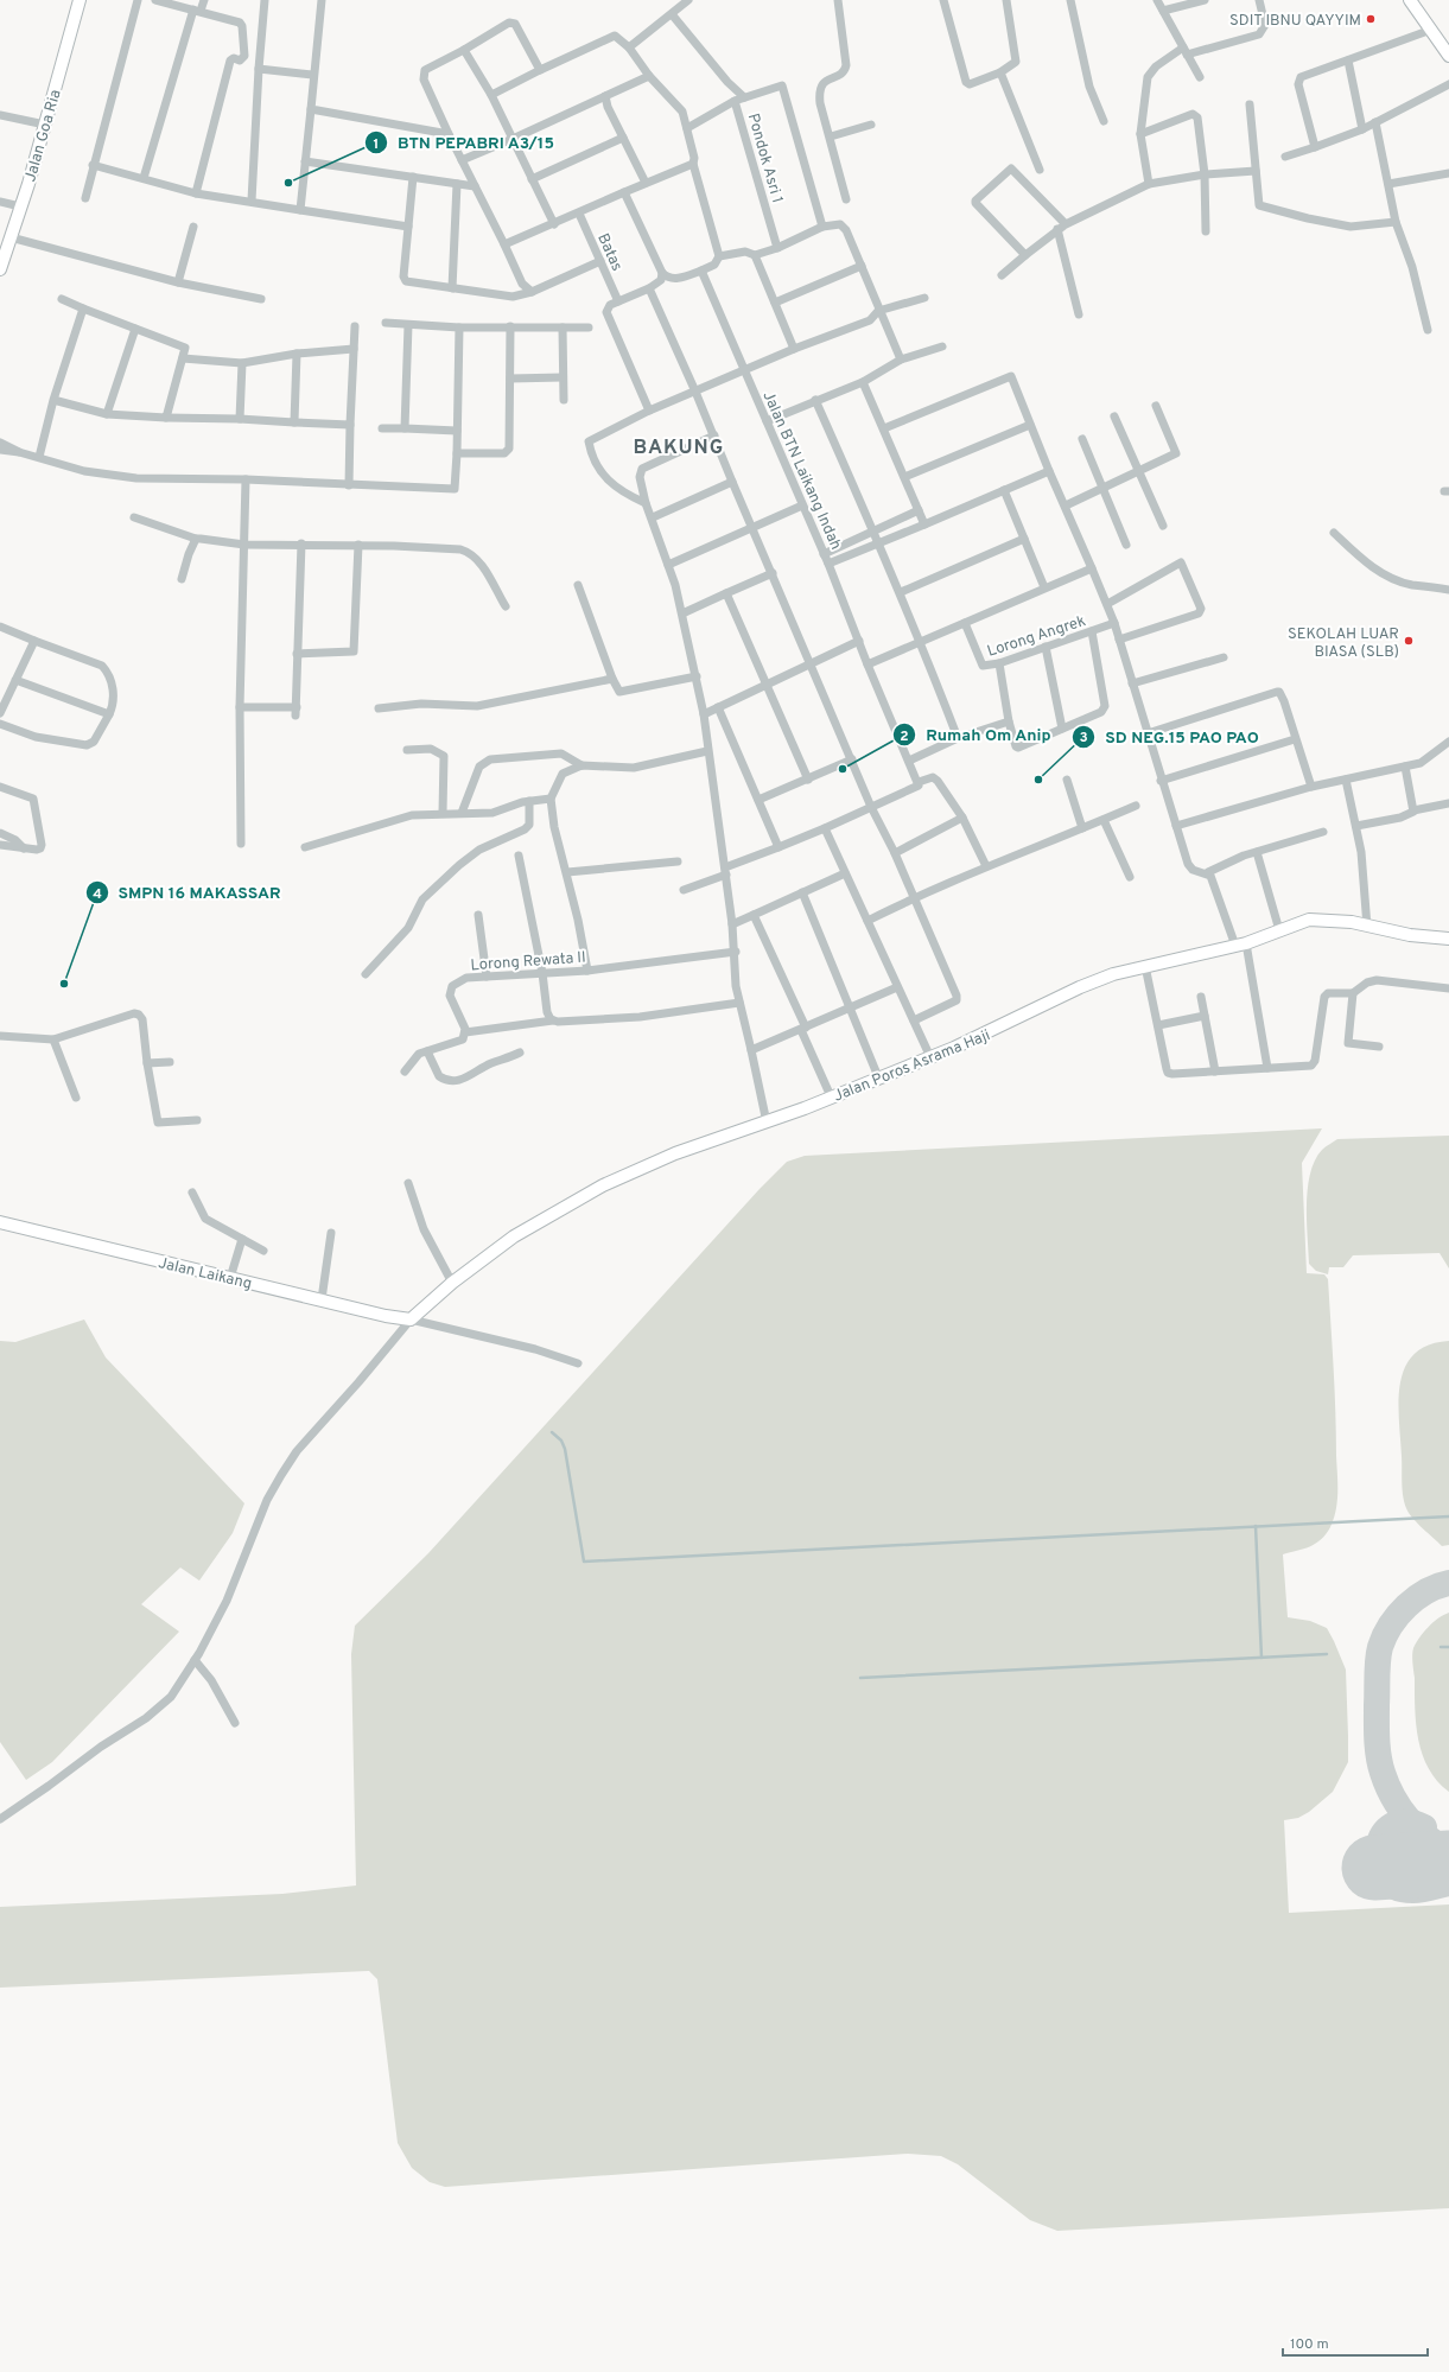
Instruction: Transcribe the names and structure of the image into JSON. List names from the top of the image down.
{
  "streets": {
    "street": [
      "Jalan Goa Ria",
      "Pondok Asri 1",
      "Batas",
      "Jalan BTN Laikang Indah",
      "Lorong Angrek",
      "Lorong Rewata II",
      "Jalan Poros Asrama Haji",
      "Jalan Laikang"
    ]
  },
  "crossings": [
    ["Jalan Poros Asrama Haji", "Jalan Laikang"]
  ],
  "districts": ["BAKUNG"],
  "places": [
    "SDIT IBNU QAYYIM",
    "BTN PEPABRI A3/15",
    "SEKOLAH LUAR BIASA (SLB)",
    "Rumah Om Anip",
    "SD NEG.15 PAO PAO",
    "SMPN 16 MAKASSAR"
  ],
  "scale_bar": "100 m"
}
